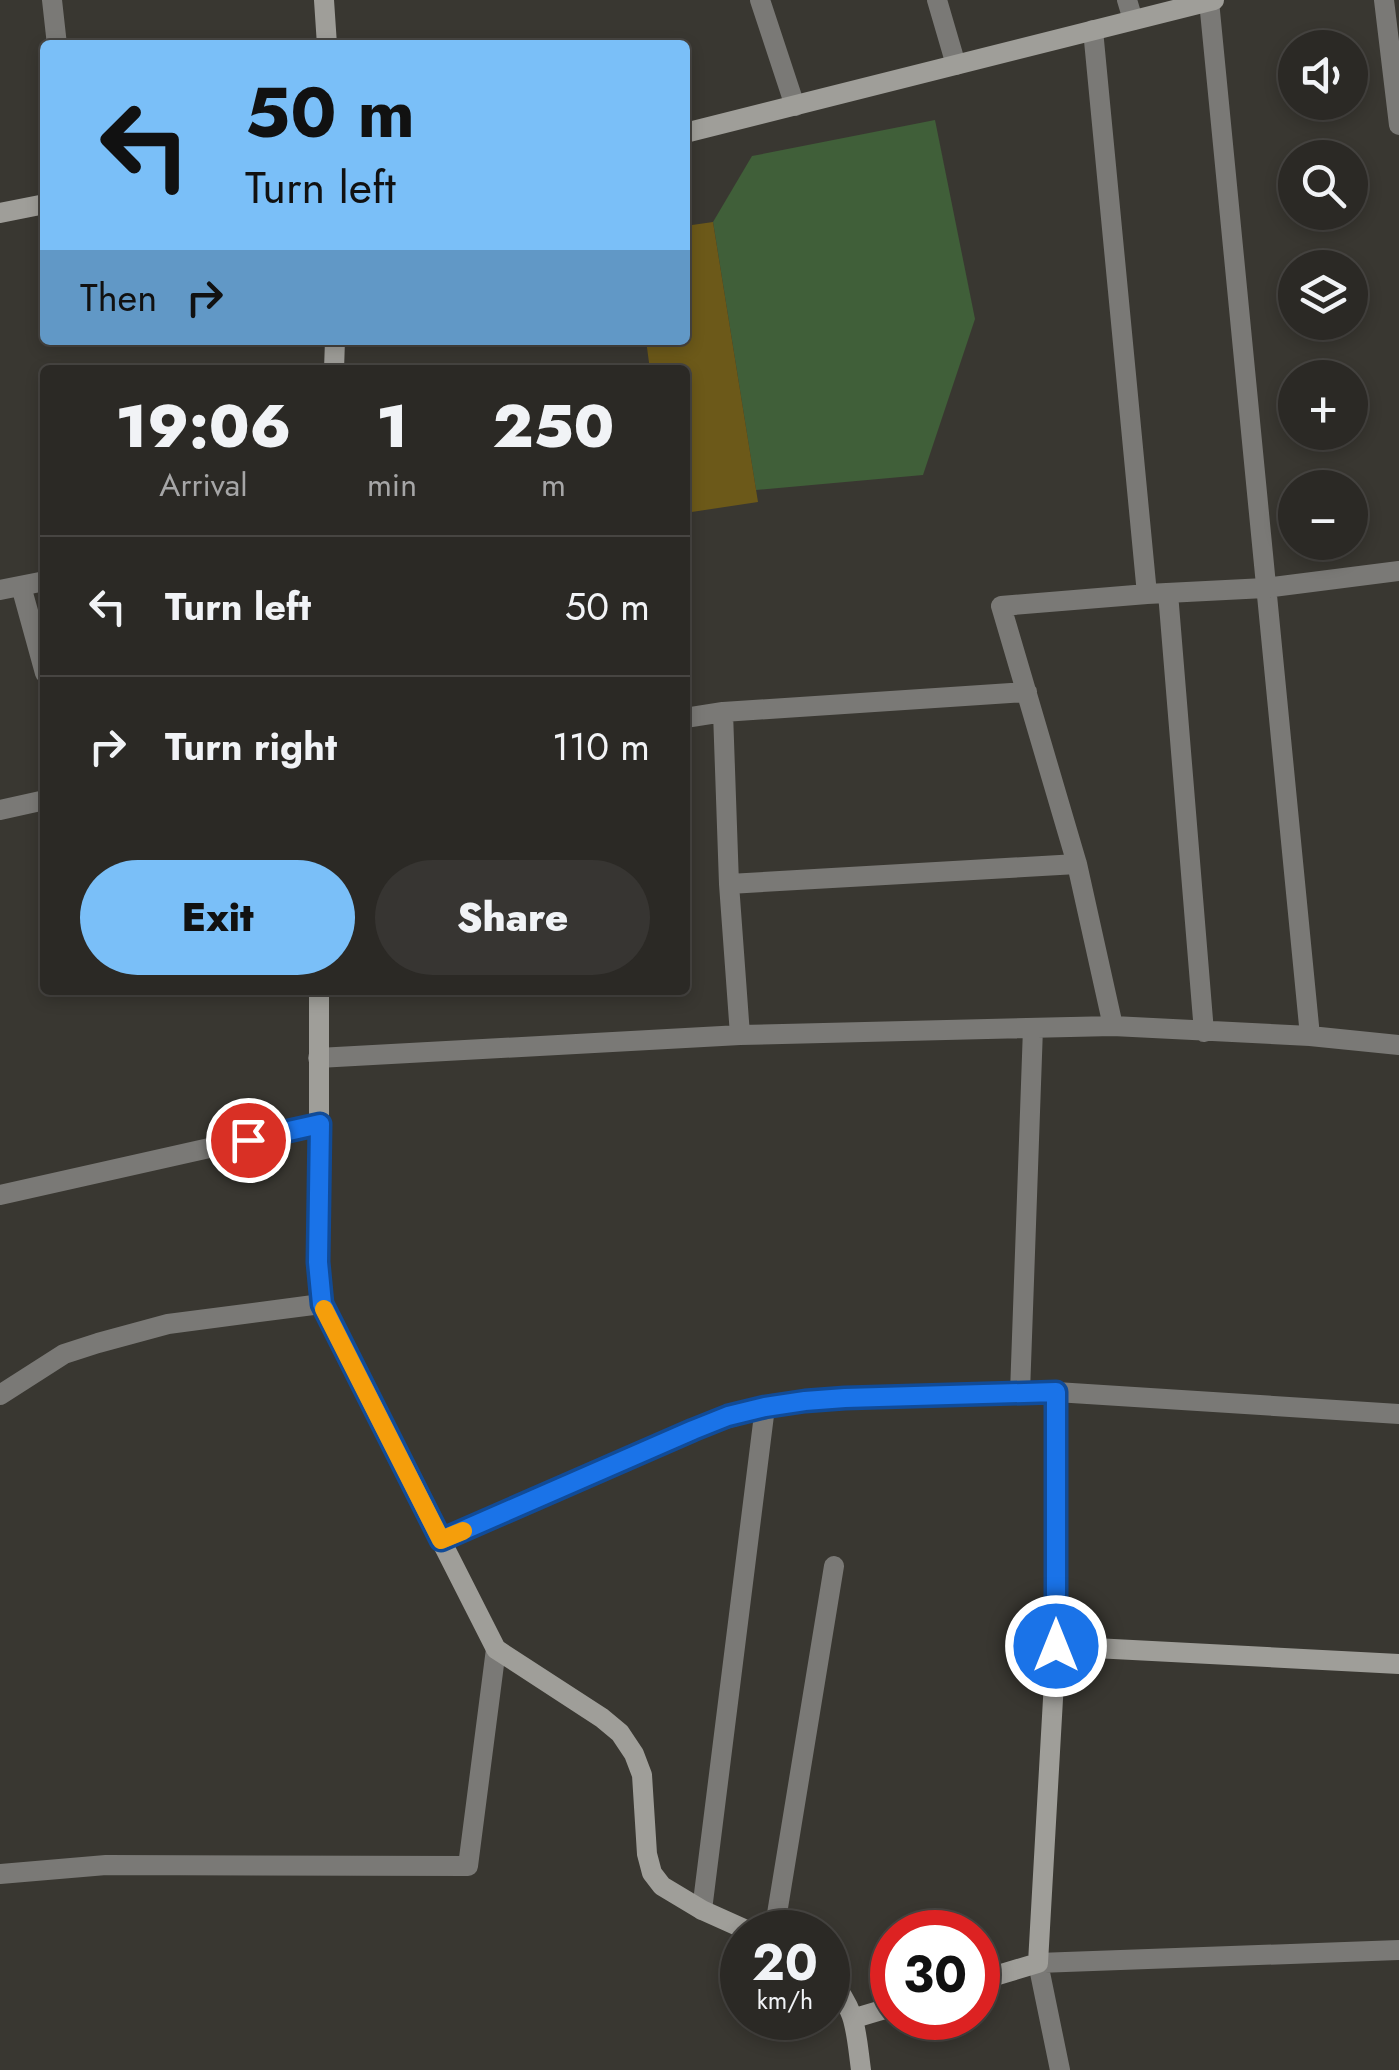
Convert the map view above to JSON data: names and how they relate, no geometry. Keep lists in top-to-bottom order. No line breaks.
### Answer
{"page":{"map_buttons":["+","−"],"turn":["50 m","Turn left"],"then":"Then","eta":["19:06","Arrival","1","min","250","m"],"list":[{"name":"Turn left","value":"50 m"},{"name":"Turn right","value":"110 m"}],"buttons":["Exit","Share"],"speed":"20 km/h","limit":"30"}}
